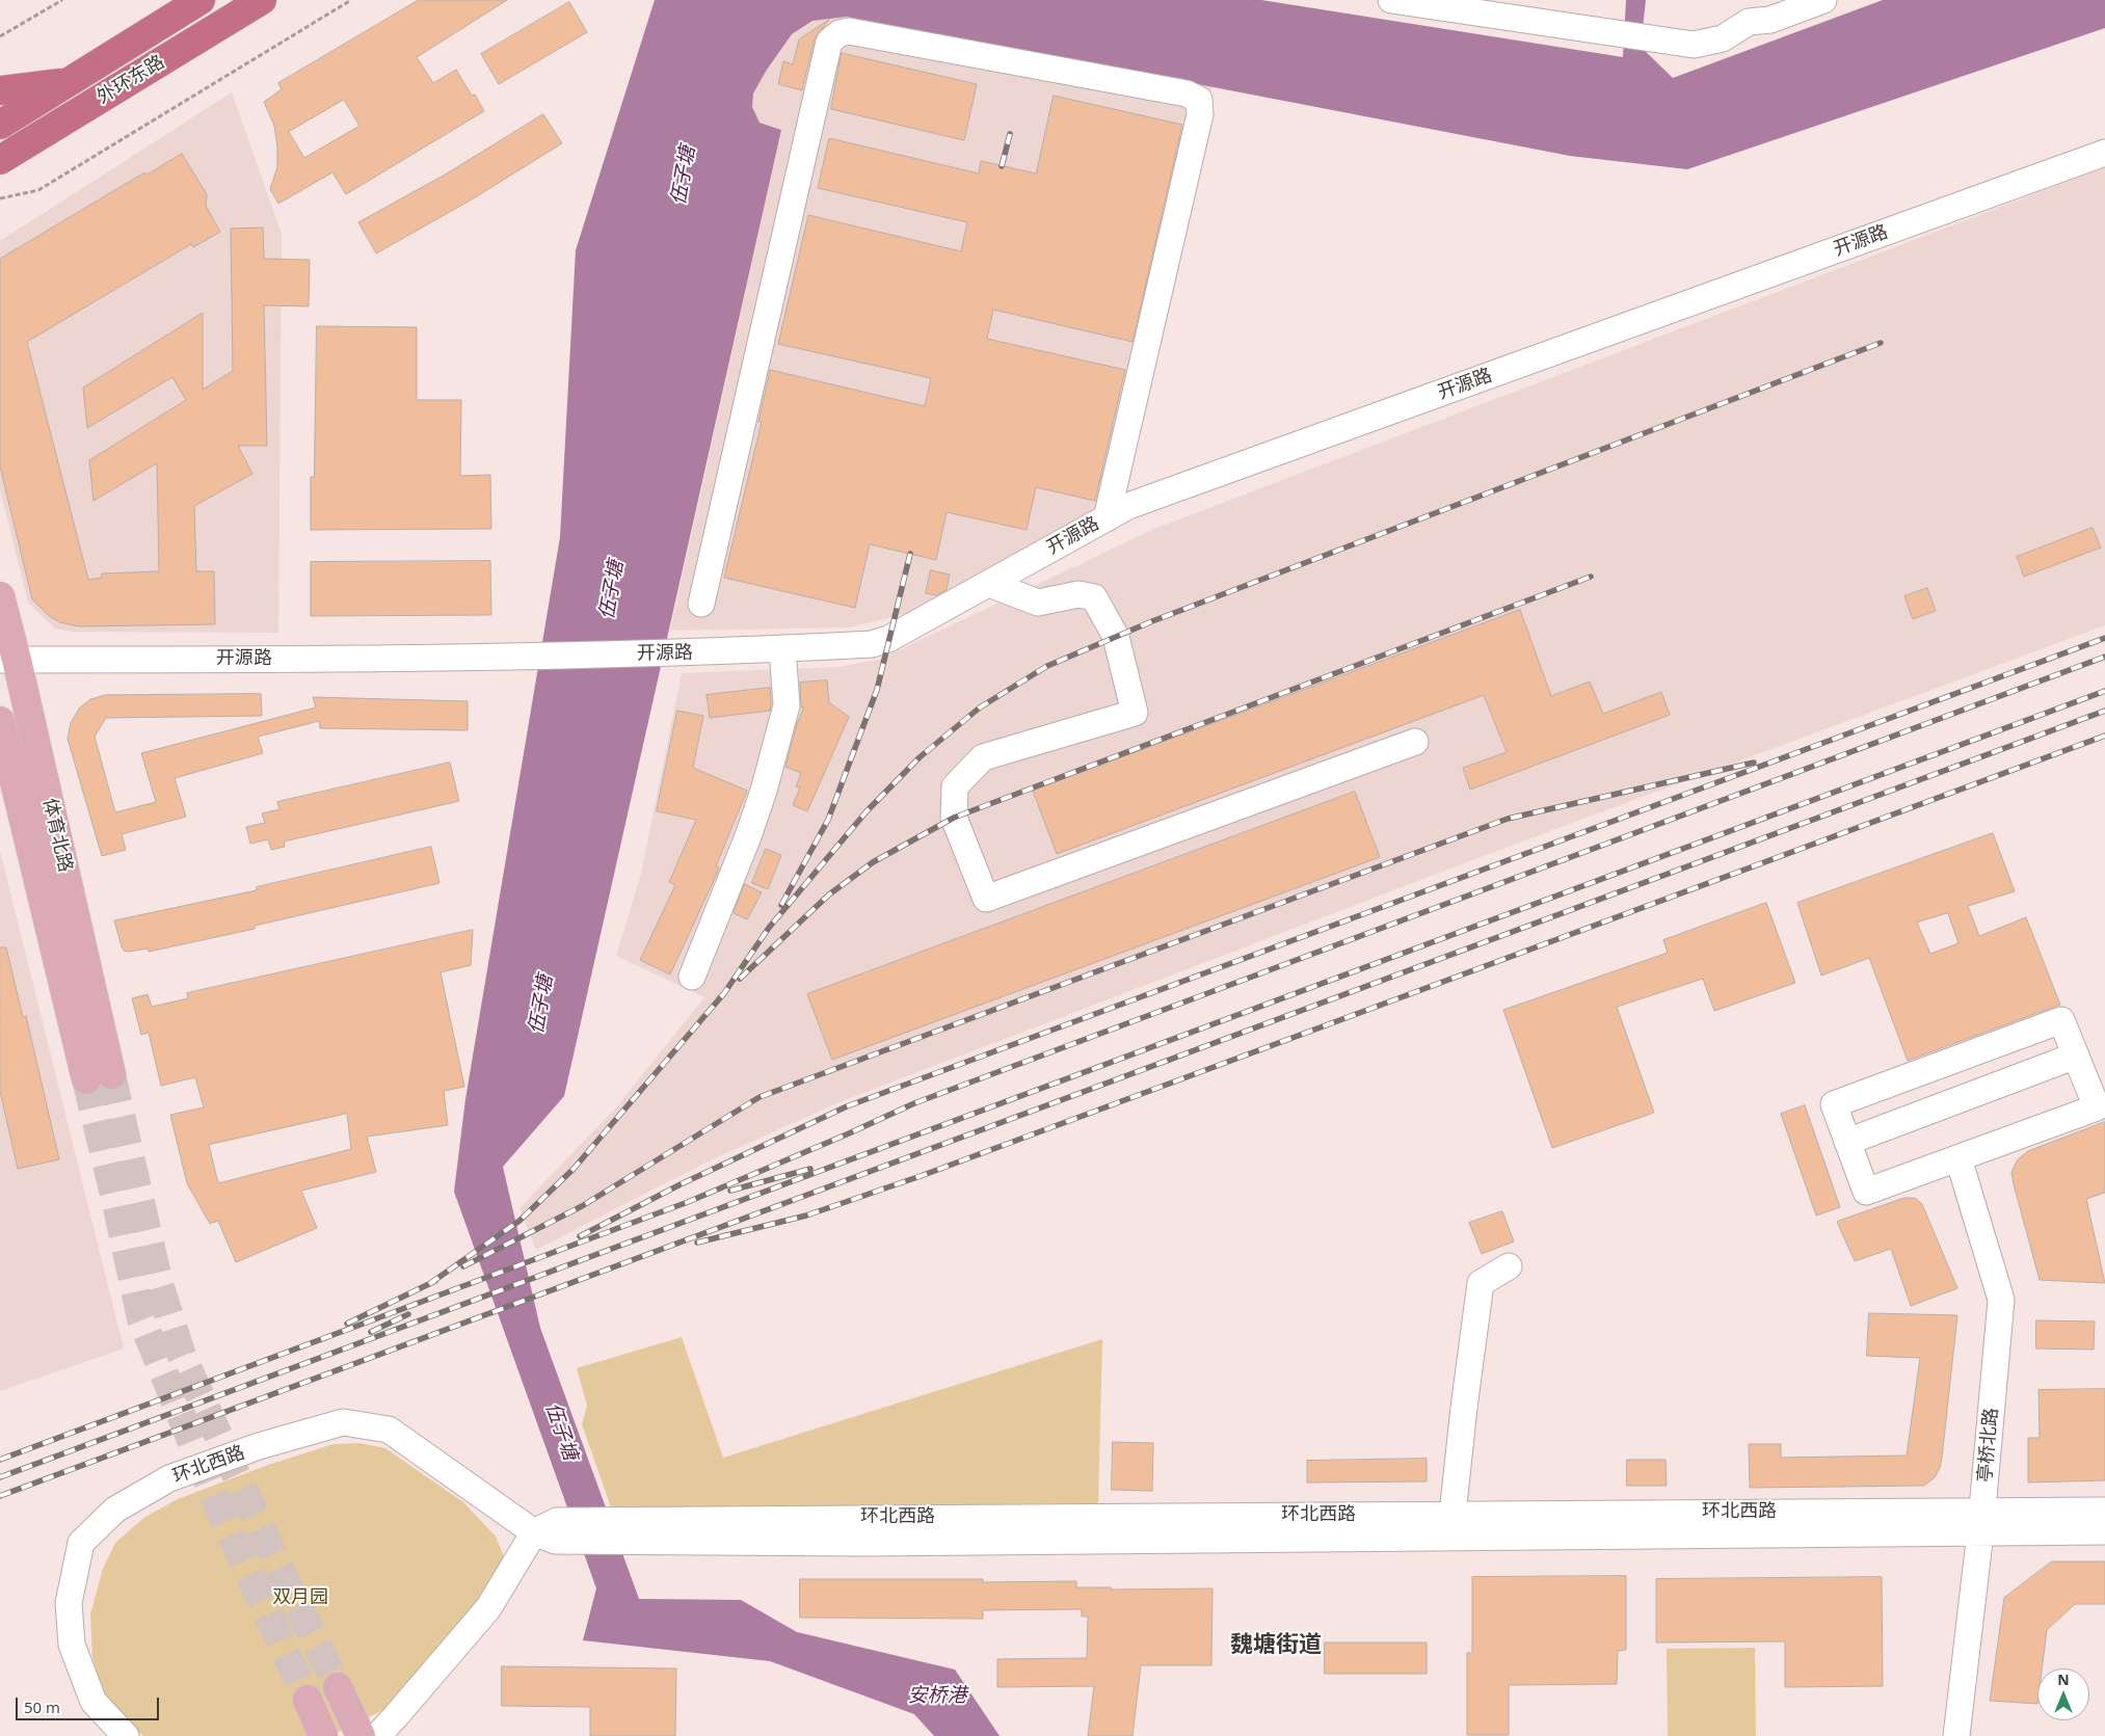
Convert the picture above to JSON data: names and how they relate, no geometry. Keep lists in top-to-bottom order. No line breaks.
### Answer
{"streets":{"highway":["外环东路"],"main road":["体育北路"],"street":["开源路","亭桥北路","环北西路"]},"crossings":[["开源路","体育北路"],["亭桥北路","环北西路"]],"districts":["魏塘街道"],"water":["伍子塘","安桥港"],"parks":["双月园"],"scale_bar":"50 m","north":"top"}
